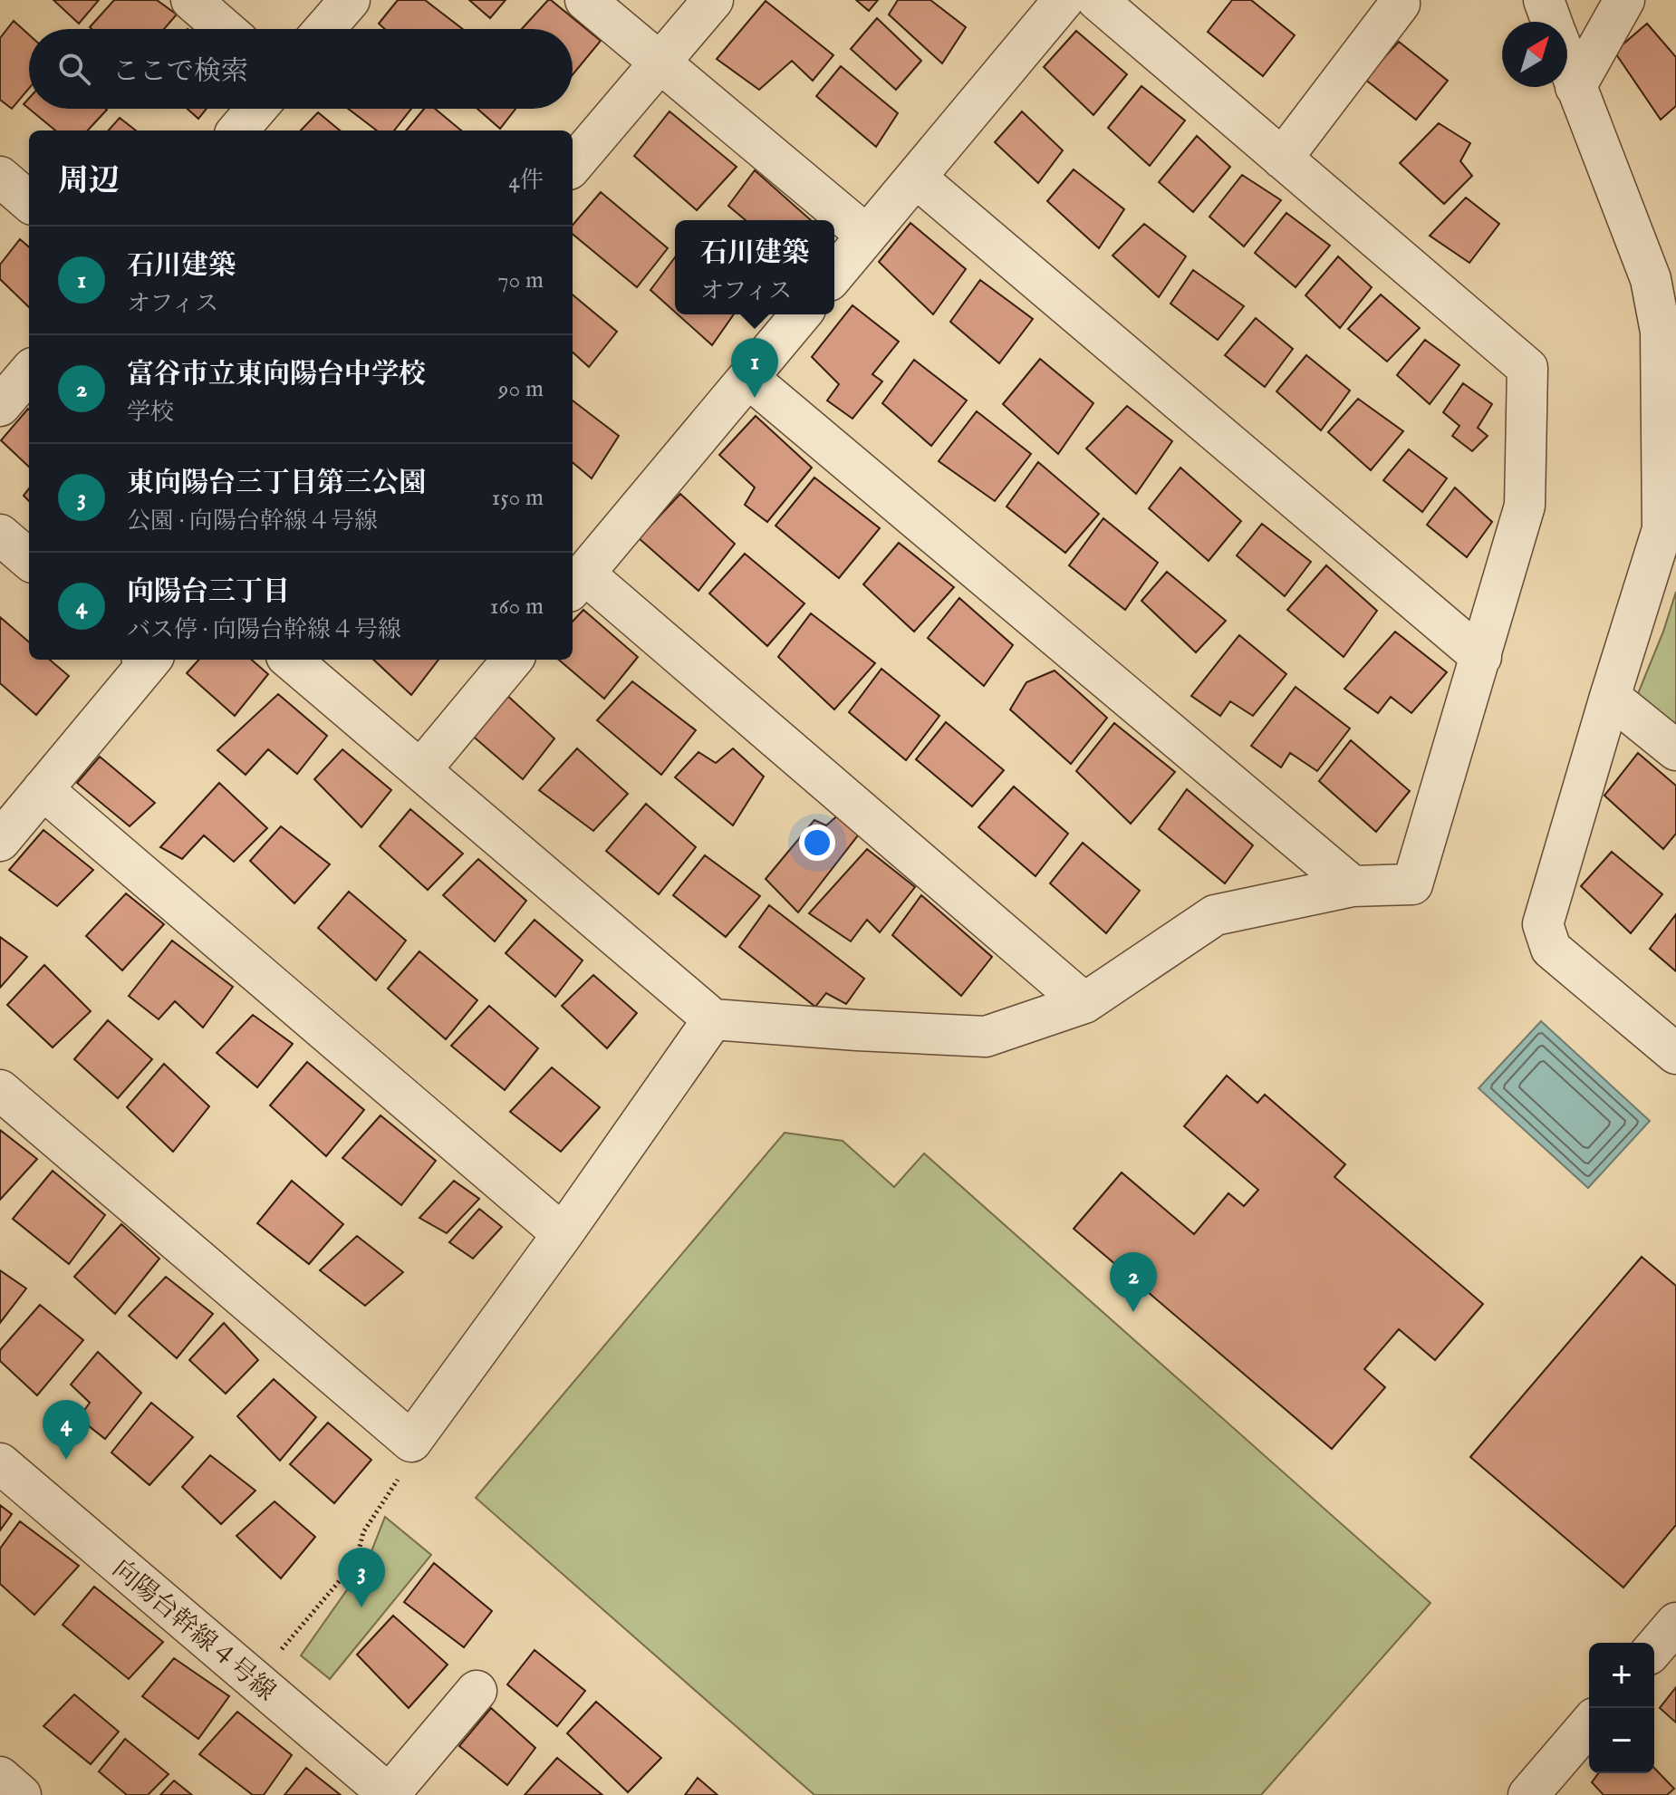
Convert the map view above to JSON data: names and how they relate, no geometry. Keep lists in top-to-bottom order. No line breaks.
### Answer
{"streets":{"street":["向陽台幹線４号線"]},"north":"top right","page":{"search":"ここで検索","heading":["周辺","4件"],"popup":["石川建築","オフィス"],"list":[{"mark":"1","name":"石川建築","note":"オフィス","value":"70 m"},{"mark":"2","name":"富谷市立東向陽台中学校","note":"学校","value":"90 m"},{"mark":"3","name":"東向陽台三丁目第三公園","note":"公園 · 向陽台幹線４号線","value":"150 m"},{"mark":"4","name":"向陽台三丁目","note":"バス停 · 向陽台幹線４号線","value":"160 m"}],"pins":["1","2","4","3"],"map_buttons":["+","−"]}}
